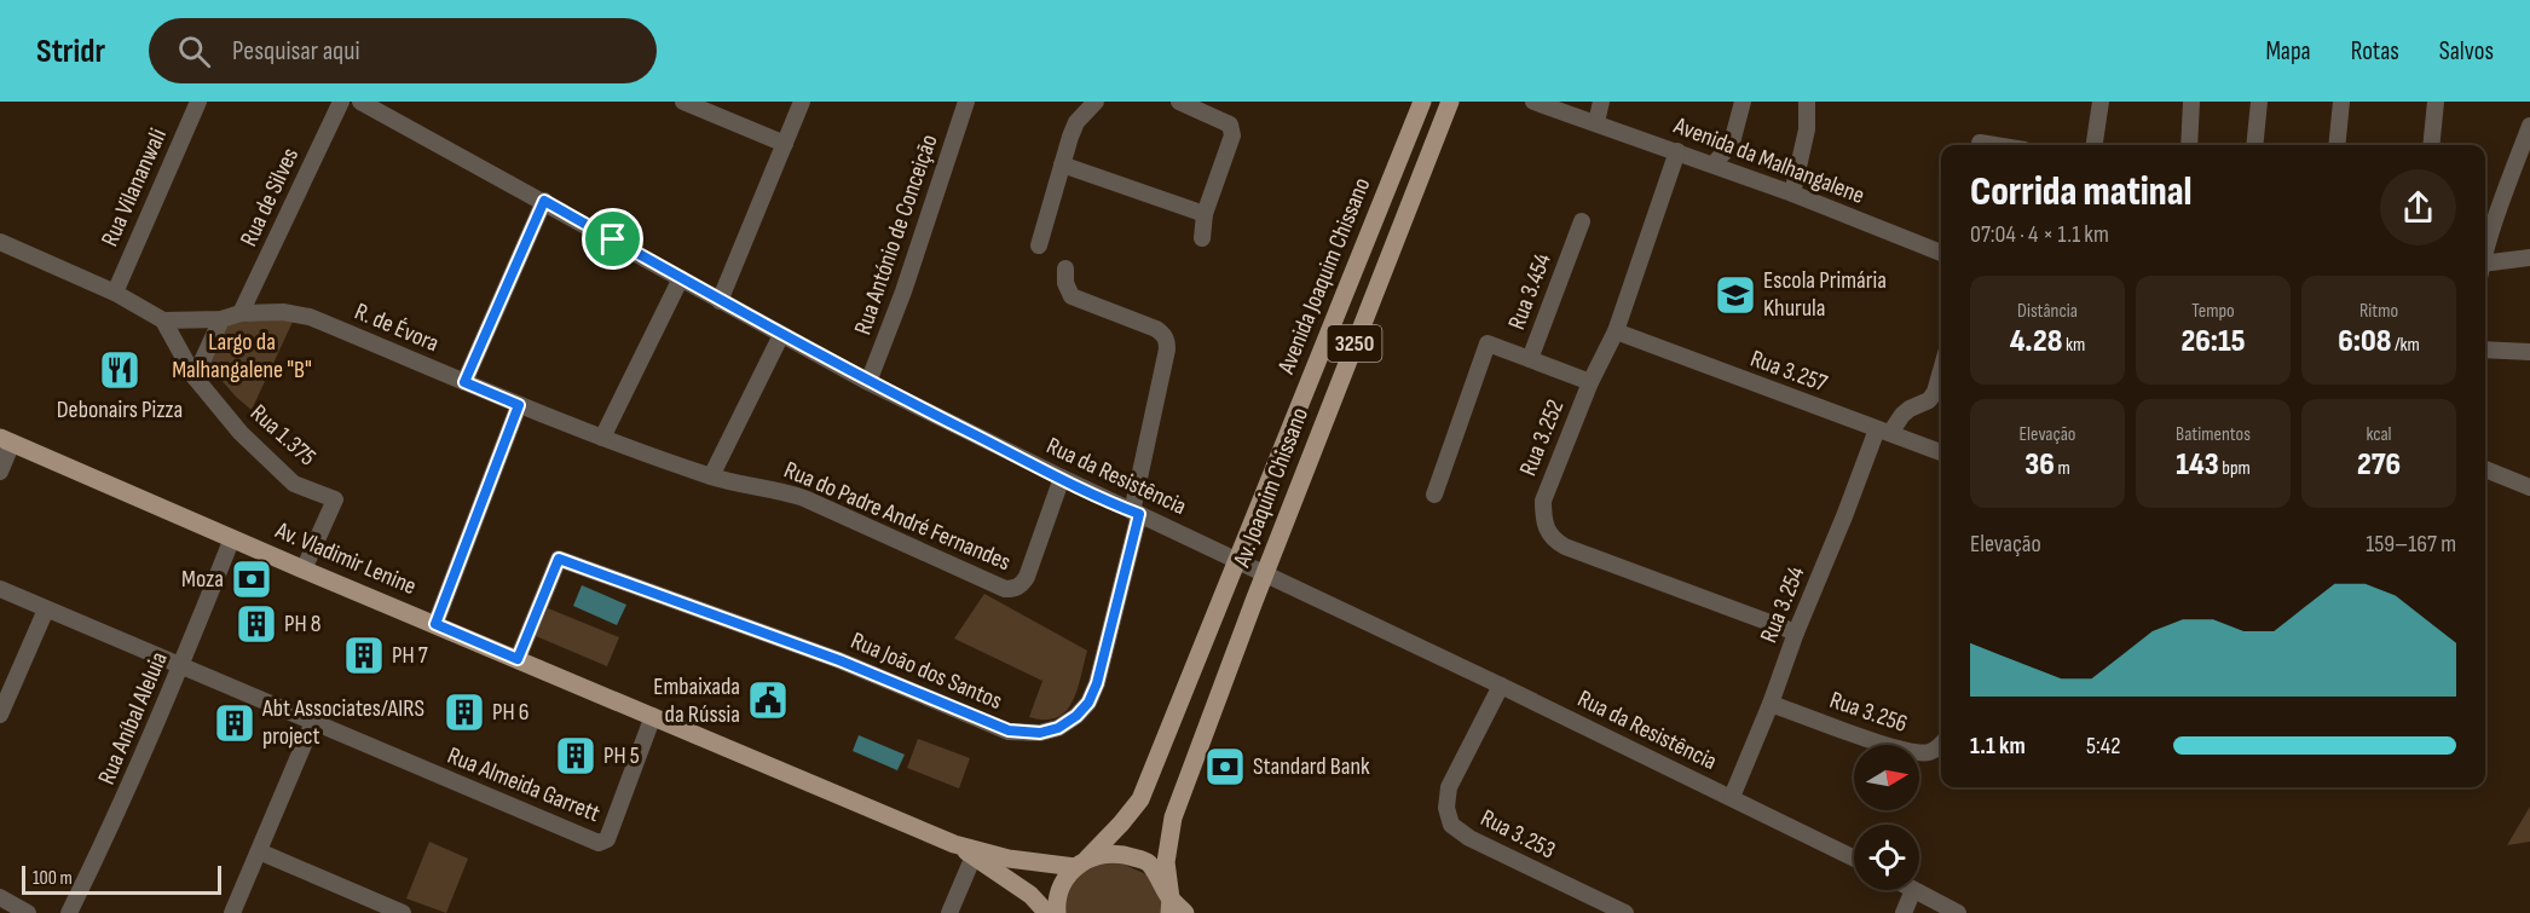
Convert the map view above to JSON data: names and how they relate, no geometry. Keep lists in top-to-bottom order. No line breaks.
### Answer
{"streets":{"main road":["Avenida Joaquim Chissano","3250","Av. Joaquim Chissano","Av. Vladimir Lenine"],"street":["Avenida da Malhangalene","Rua Vilananwali","Rua de Silves","Rua António de Conceição","Rua 3.454","R. de Évora","Rua 3.257","Rua 1.375","Rua 3.252","Rua da Resistência","Rua do Padre André Fernandes","Rua 3.254","Rua João dos Santos","Rua 3.256","Rua Aníbal Aleluia","Rua Almeida Garrett","Rua 3.253"]},"crossings":[["Avenida da Malhangalene","Rua 3.252"],["Rua de Silves","R. de Évora"],["Rua António de Conceição","Rua da Resistência"],["Avenida Joaquim Chissano","Rua da Resistência"],["Avenida Joaquim Chissano","Av. Vladimir Lenine"],["Rua 3.454","Rua 3.252"],["R. de Évora","Rua 1.375"],["R. de Évora","Rua do Padre André Fernandes"],["Rua 3.257","Rua 3.252"],["Rua 3.257","Rua 3.254"],["Rua 1.375","Av. Vladimir Lenine"],["Rua 3.252","Rua 3.254"],["Rua da Resistência","Av. Joaquim Chissano"],["Rua da Resistência","Rua do Padre André Fernandes"],["Rua da Resistência","Rua 3.254"],["Rua da Resistência","Rua João dos Santos"],["Rua da Resistência","Rua 3.253"],["Av. Joaquim Chissano","Av. Vladimir Lenine"],["Av. Vladimir Lenine","Rua João dos Santos"],["Av. Vladimir Lenine","Rua Aníbal Aleluia"],["Av. Vladimir Lenine","Rua Almeida Garrett"],["Rua 3.254","Rua 3.256"],["Rua Aníbal Aleluia","Rua Almeida Garrett"]],"parks":["Largo da Malhangalene \"B\""],"places":{"school or university":["Escola Primária Khurula"],"restaurant":["Debonairs Pizza"],"bank":["Moza","Standard Bank"],"building":["PH 8","PH 7","PH 6","Abt Associates/AIRS project","PH 5"],"public building":["Embaixada da Rússia"]},"scale_bar":"100 m","north":"right","page":{"header":"Stridr","search":"Pesquisar aqui","nav":["Mapa","Rotas","Salvos"],"heading":["Corrida matinal","07:04 · 4 × 1.1 km"],"stats":[["Distância","4.28 km"],["Tempo","26:15"],["Ritmo","6:08 /km"],["Elevação","36 m"],["Batimentos","143 bpm"],["kcal","276"]],"chart":["Elevação","159–167 m"],"list":[{"name":"1.1 km","note":"5:42"}],"scale":"100 m"}}
